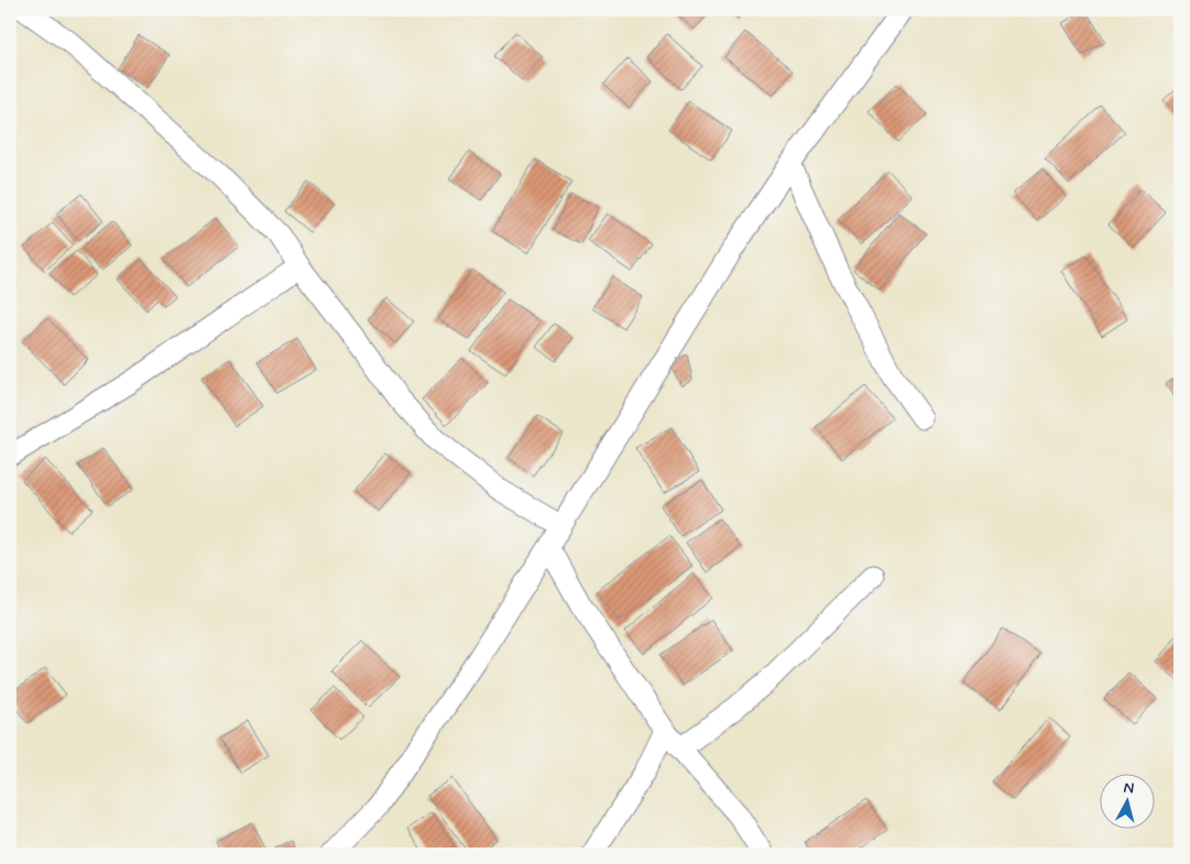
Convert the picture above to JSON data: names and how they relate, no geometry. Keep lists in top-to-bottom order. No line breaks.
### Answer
{"north":"top"}
